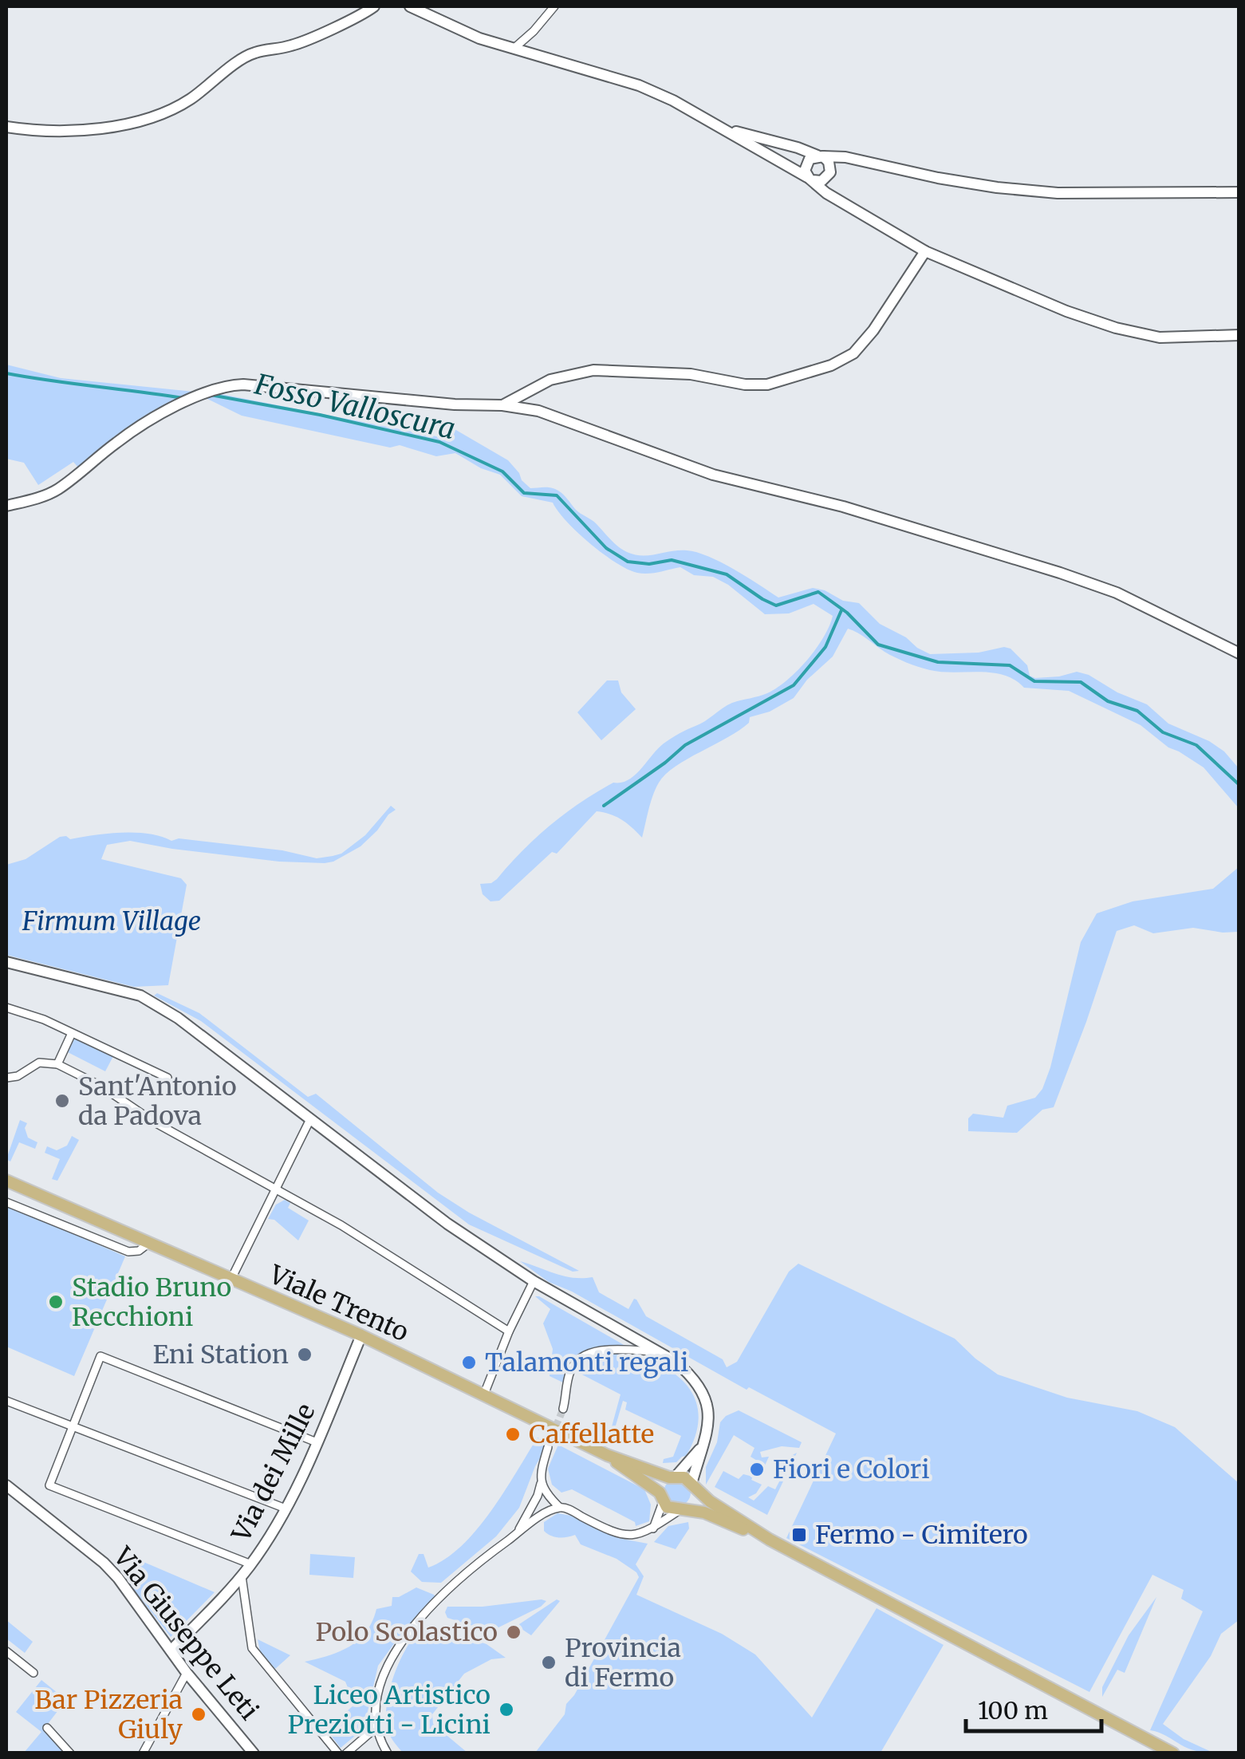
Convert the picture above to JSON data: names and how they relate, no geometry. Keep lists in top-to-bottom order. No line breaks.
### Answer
{"streets":{"main road":["Viale Trento"],"street":["Via dei Mille","Via Giuseppe Leti"]},"crossings":[["Viale Trento","Via dei Mille"],["Via dei Mille","Via Giuseppe Leti"]],"water":["Fosso Valloscura"],"parks":["Firmum Village"],"places":{"other":["Sant'Antonio da Padova","Stadio Bruno Recchioni","Eni Station","Talamonti regali","Caffellatte","Fiori e Colori","Polo Scolastico","Provincia di Fermo","Liceo Artistico Preziotti - Licini","Bar Pizzeria Giuly"],"transit":["Fermo - Cimitero"]},"scale_bar":"100 m"}
